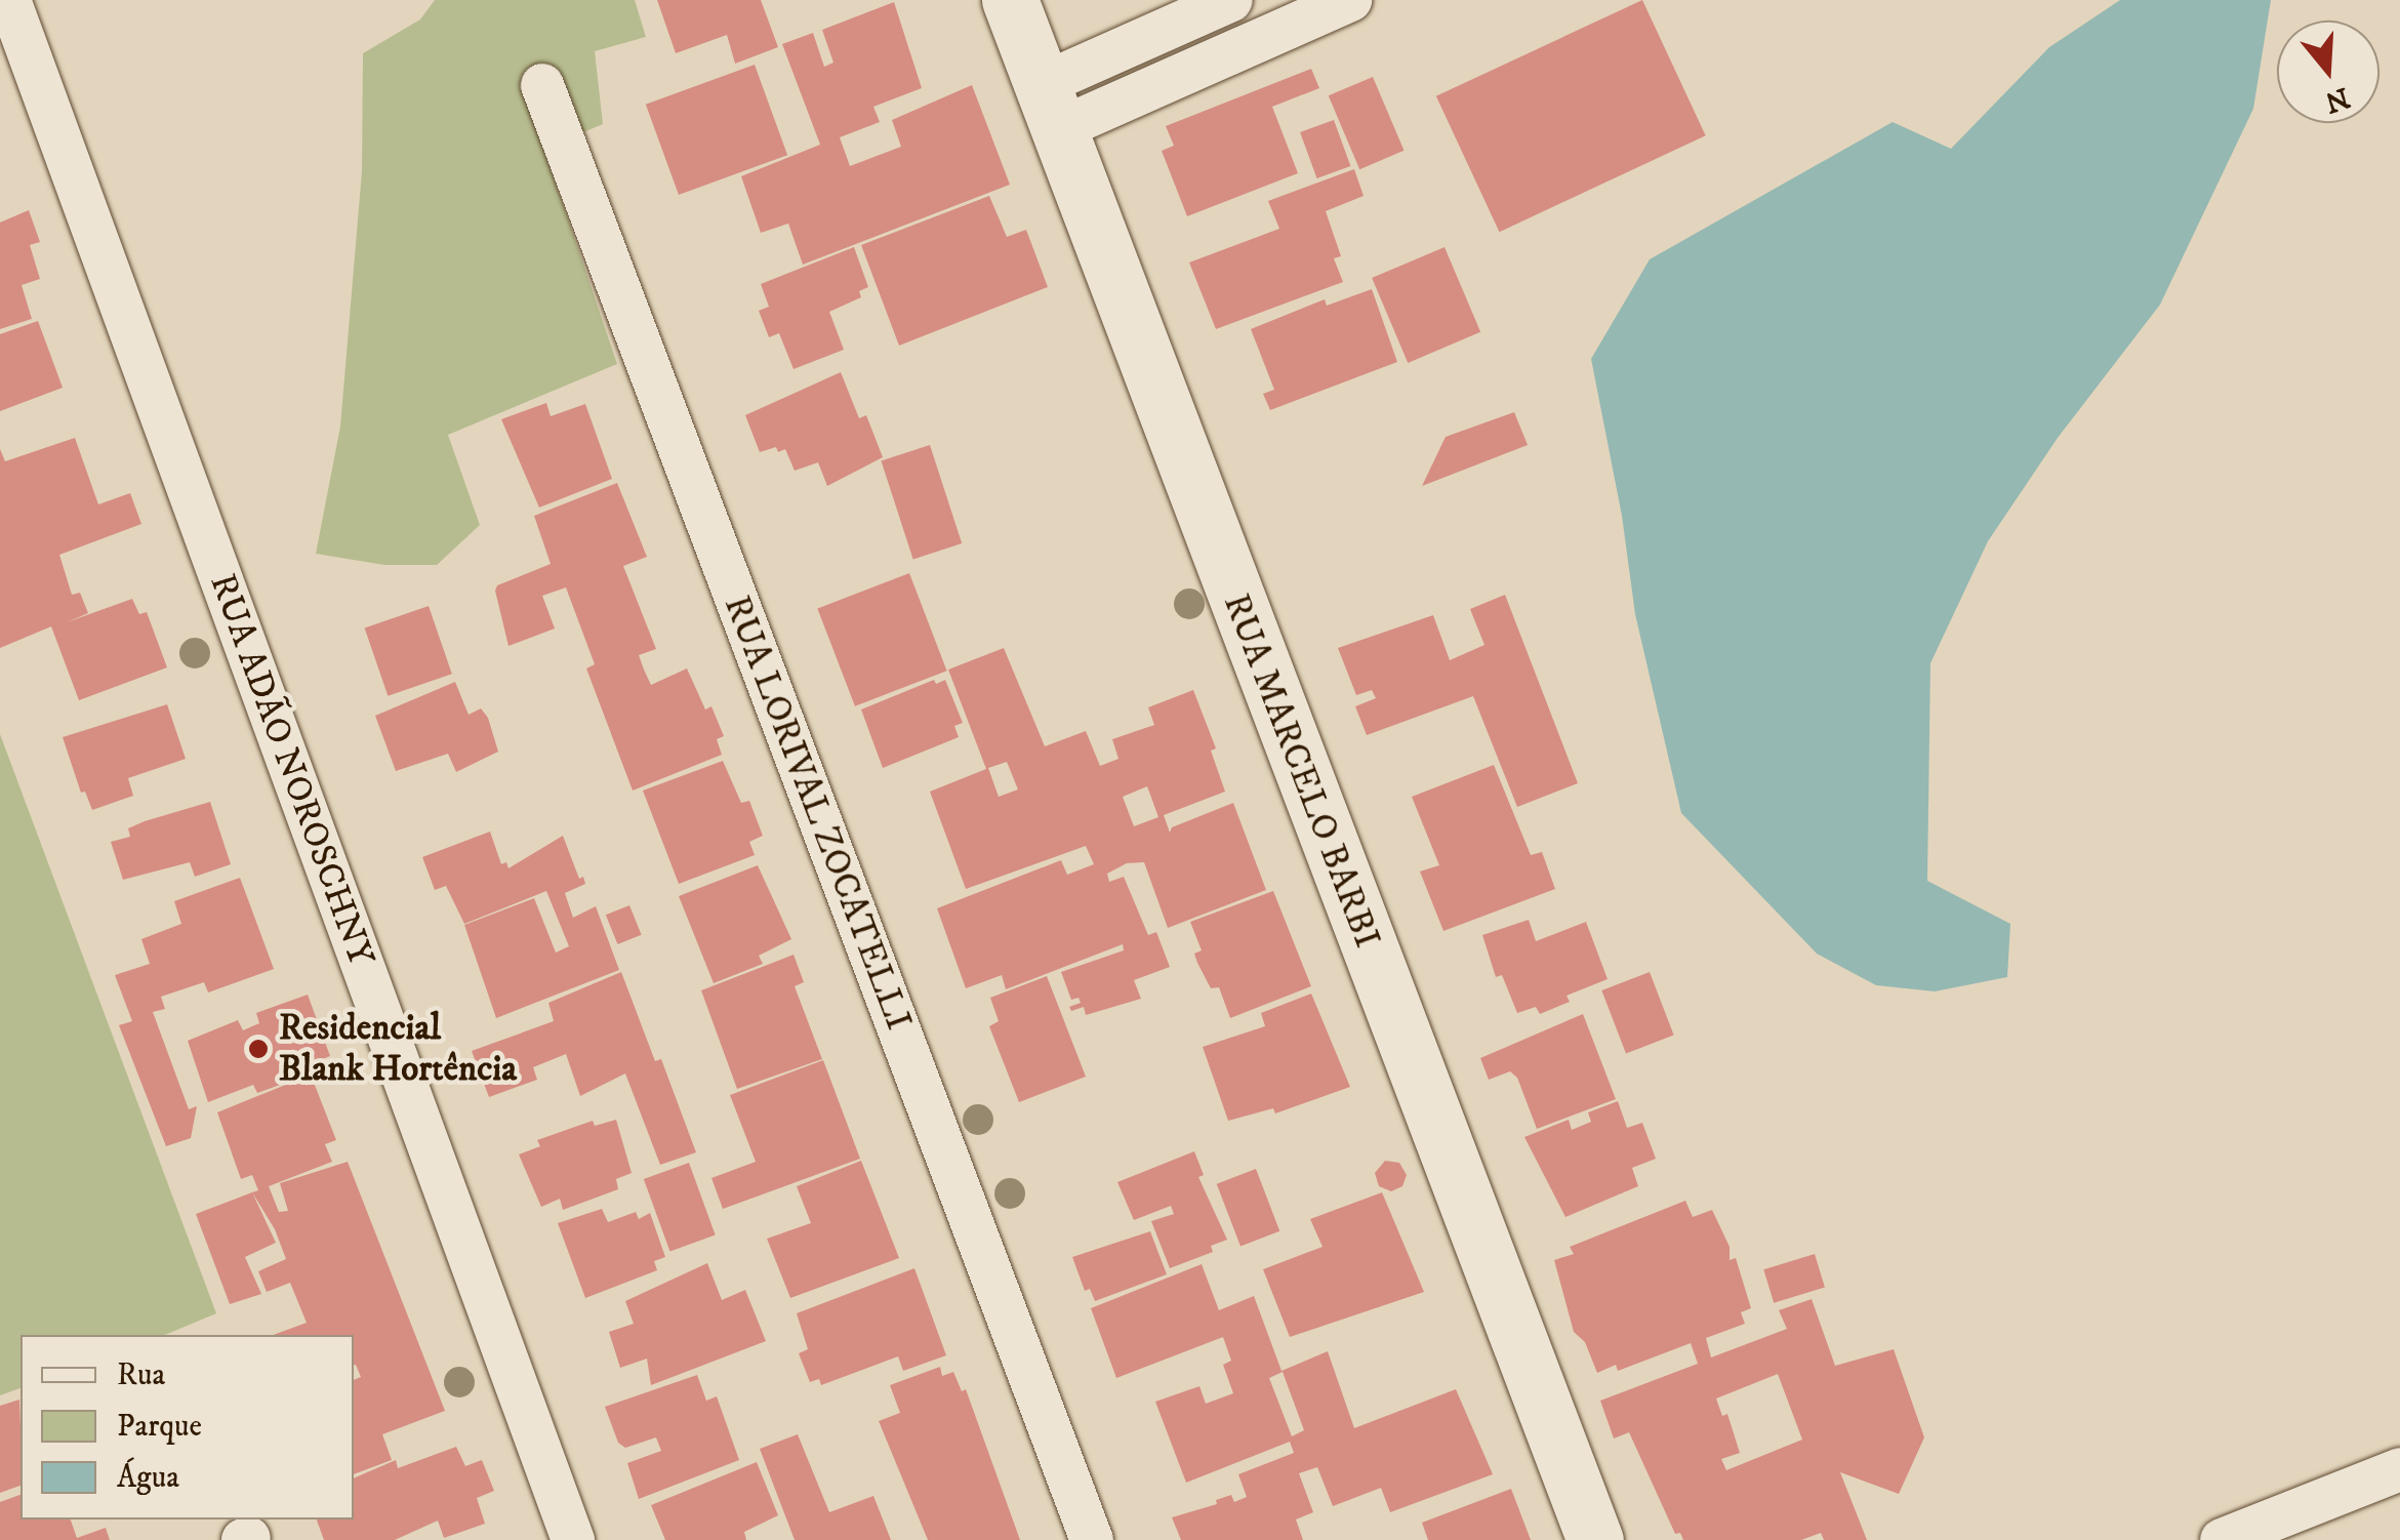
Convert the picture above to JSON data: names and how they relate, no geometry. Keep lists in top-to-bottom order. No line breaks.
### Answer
{"streets":{"street":["RUA ADÃO NOROSCHNY","RUA MARCELO BARBI","RUA LORIVAL ZOCATELLI"]},"places":["Residencial Blank Hortência"],"legend":["Rua","Parque","Água"],"north":"bottom"}
